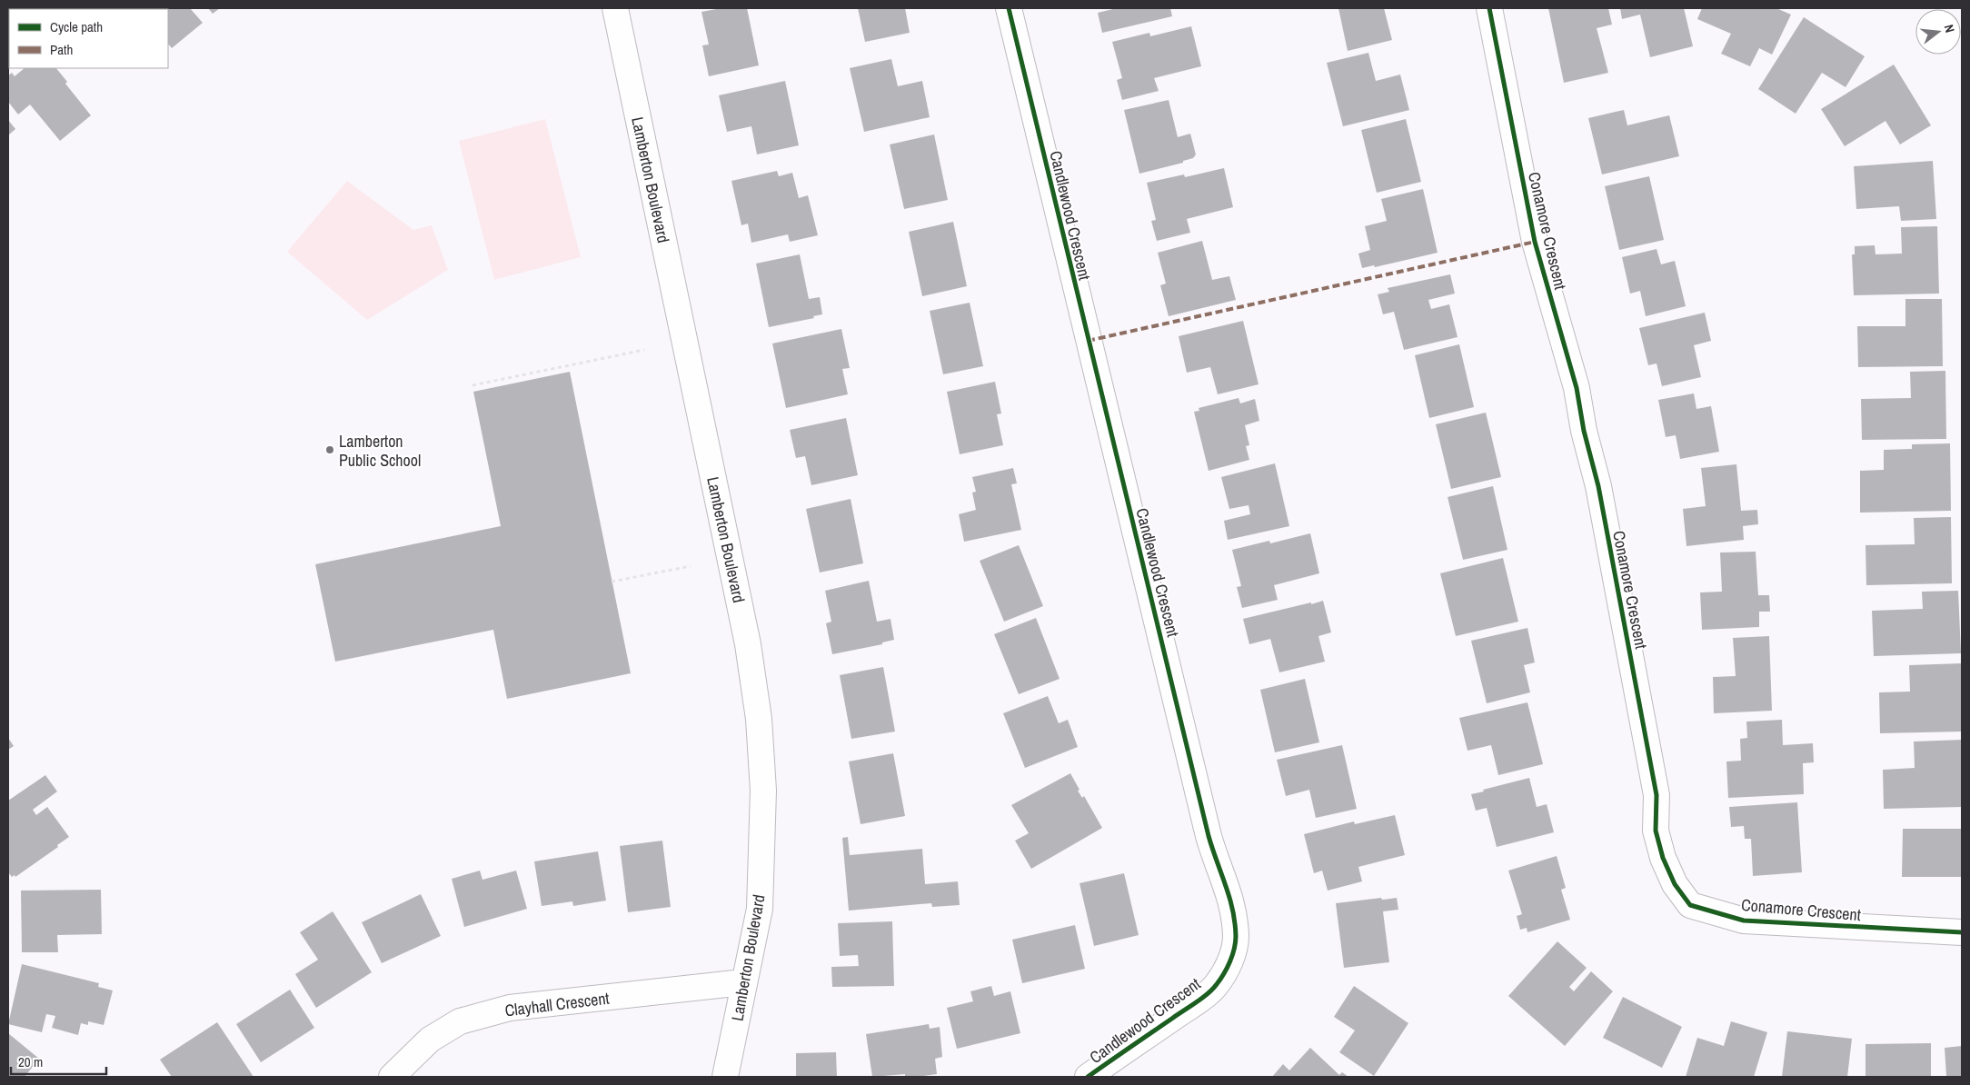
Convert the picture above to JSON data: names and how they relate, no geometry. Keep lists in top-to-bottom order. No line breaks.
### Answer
{"streets":{"street":["Lamberton Boulevard","Candlewood Crescent","Conamore Crescent","Clayhall Crescent"]},"crossings":[["Lamberton Boulevard","Clayhall Crescent"]],"places":["Lamberton Public School"],"legend":["Cycle path","Path"],"scale_bar":"20 m","north":"right"}
